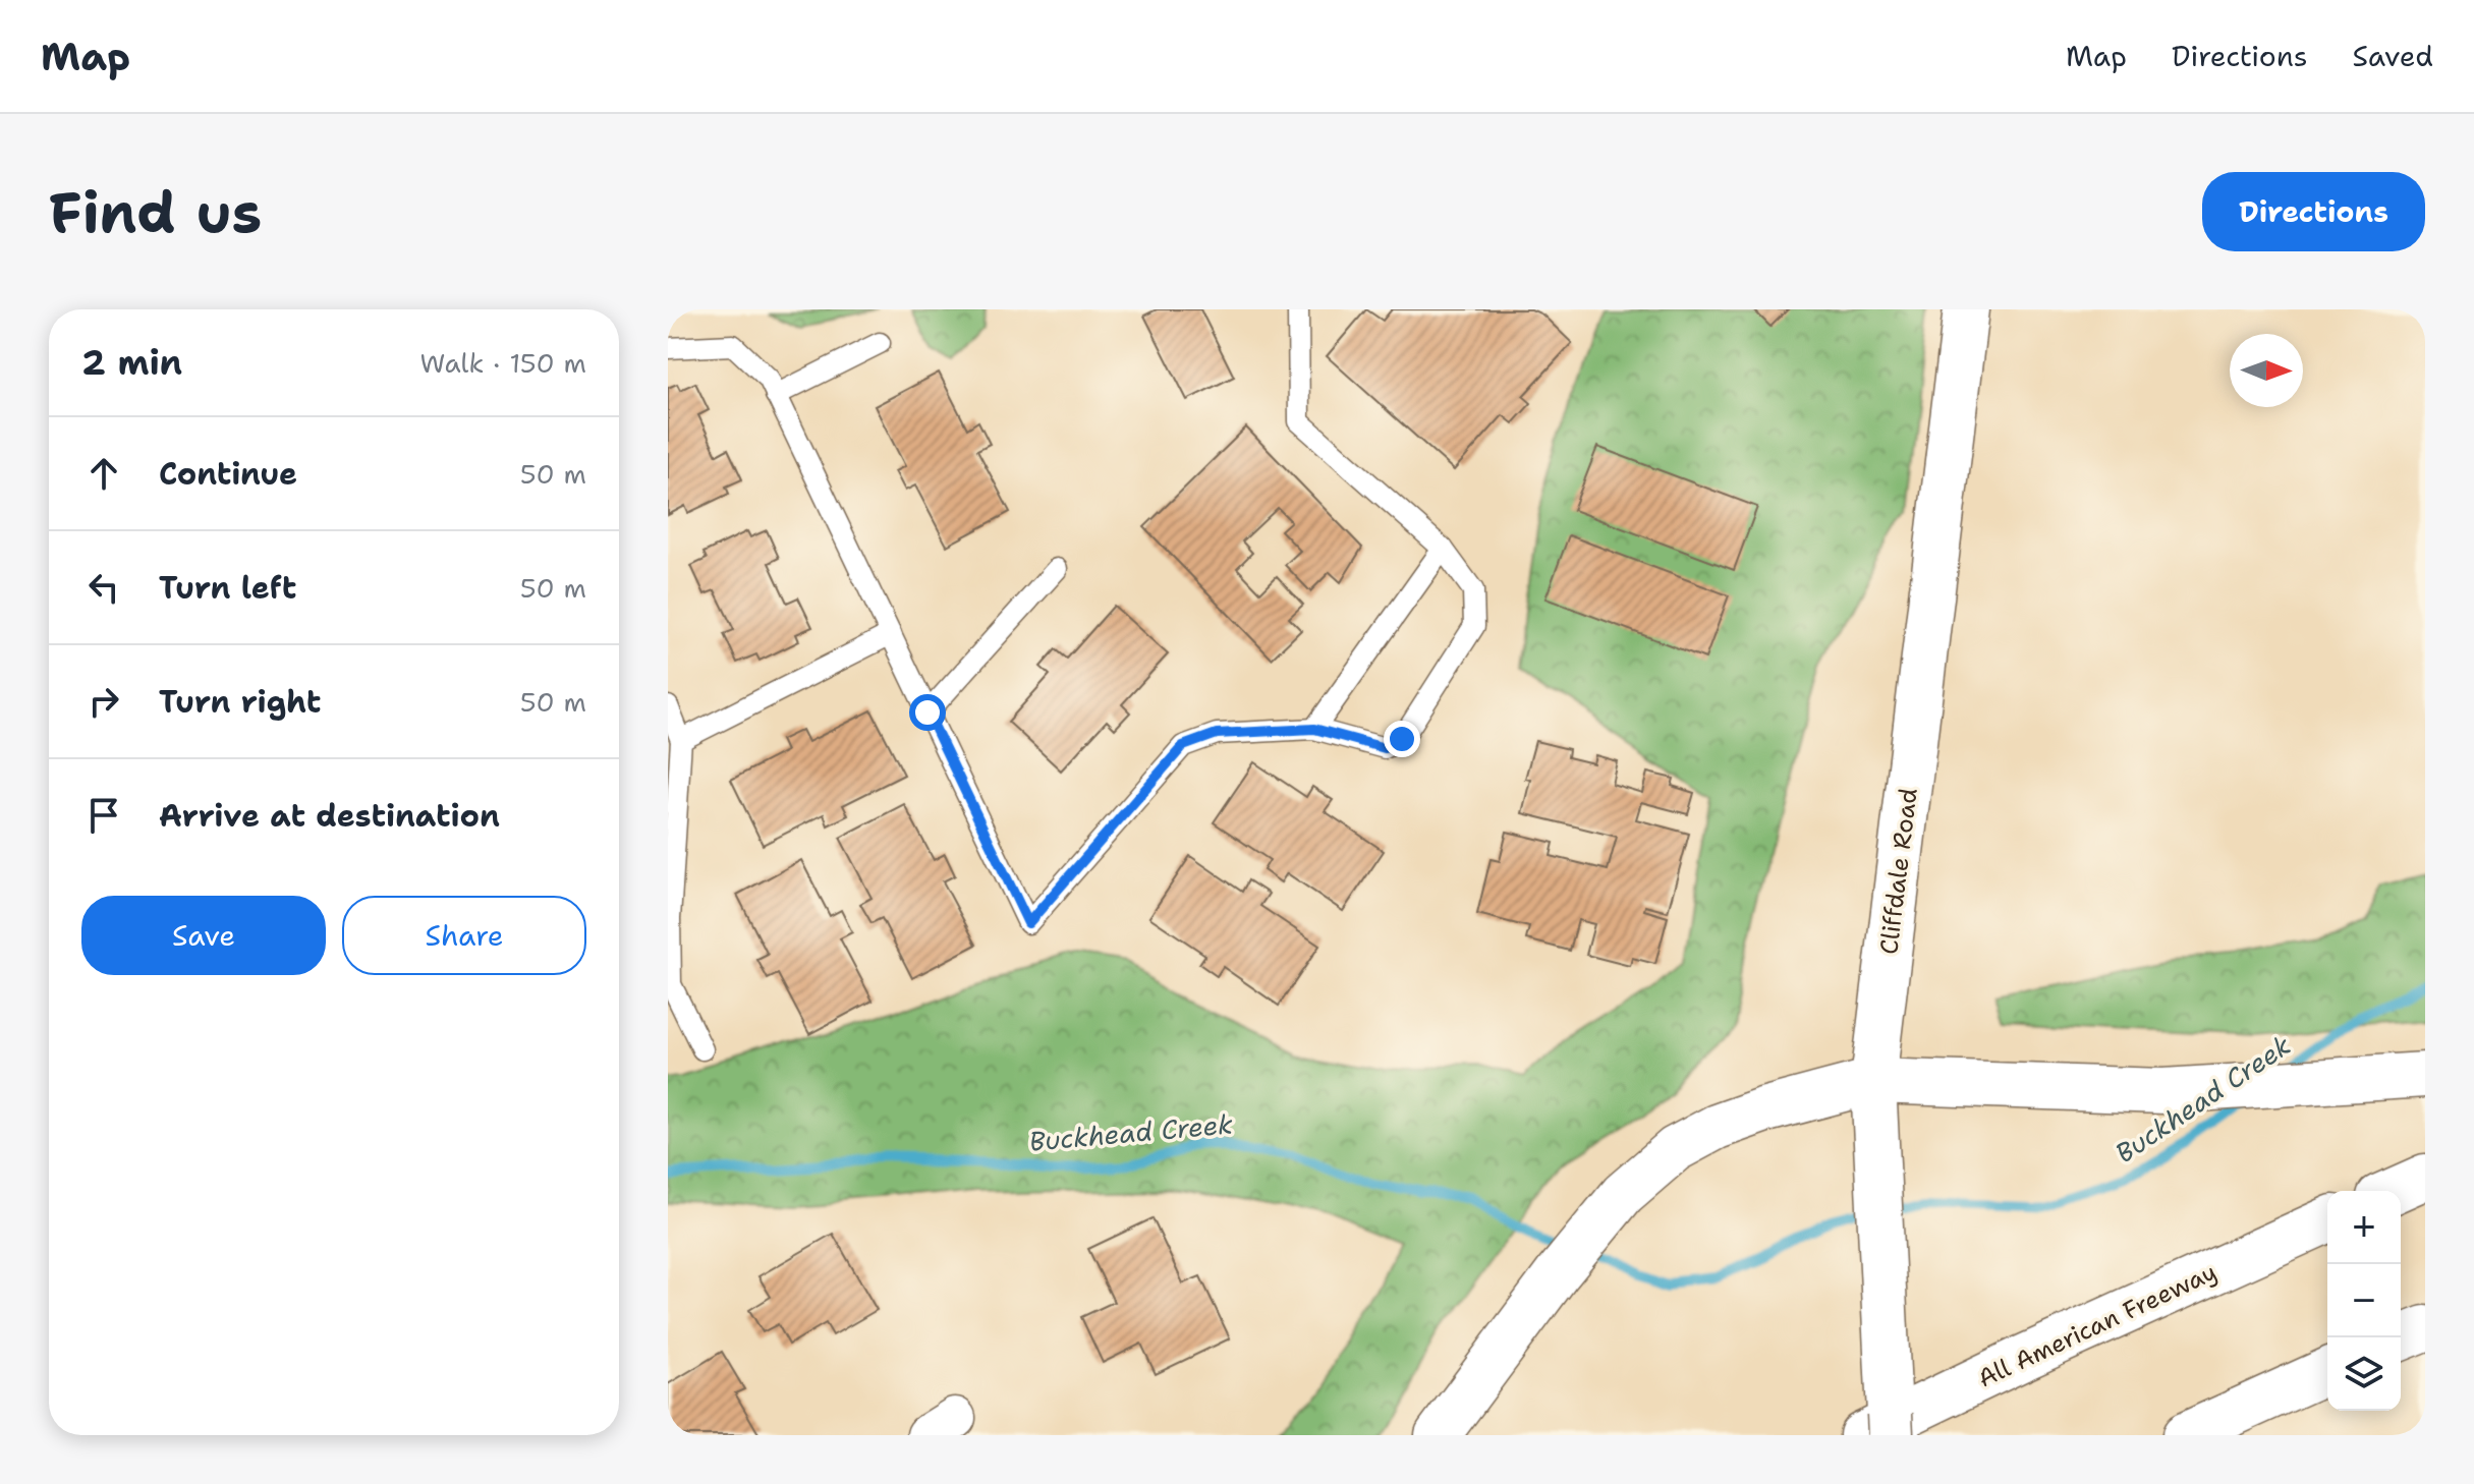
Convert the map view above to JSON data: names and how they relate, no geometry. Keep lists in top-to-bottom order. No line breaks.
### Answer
{"streets":{"main road":["Cliffdale Road","All American Freeway"]},"water":["Buckhead Creek"],"north":"right","page":{"header":"Map","nav":["Map","Directions","Saved"],"buttons":["Directions",["Save","Share"]],"title":"Find us","heading":["2 min","Walk · 150 m"],"list":[["Continue","50 m"],["Turn left","50 m"],["Turn right","50 m"],"Arrive at destination"],"map_buttons":["+","−"]}}
